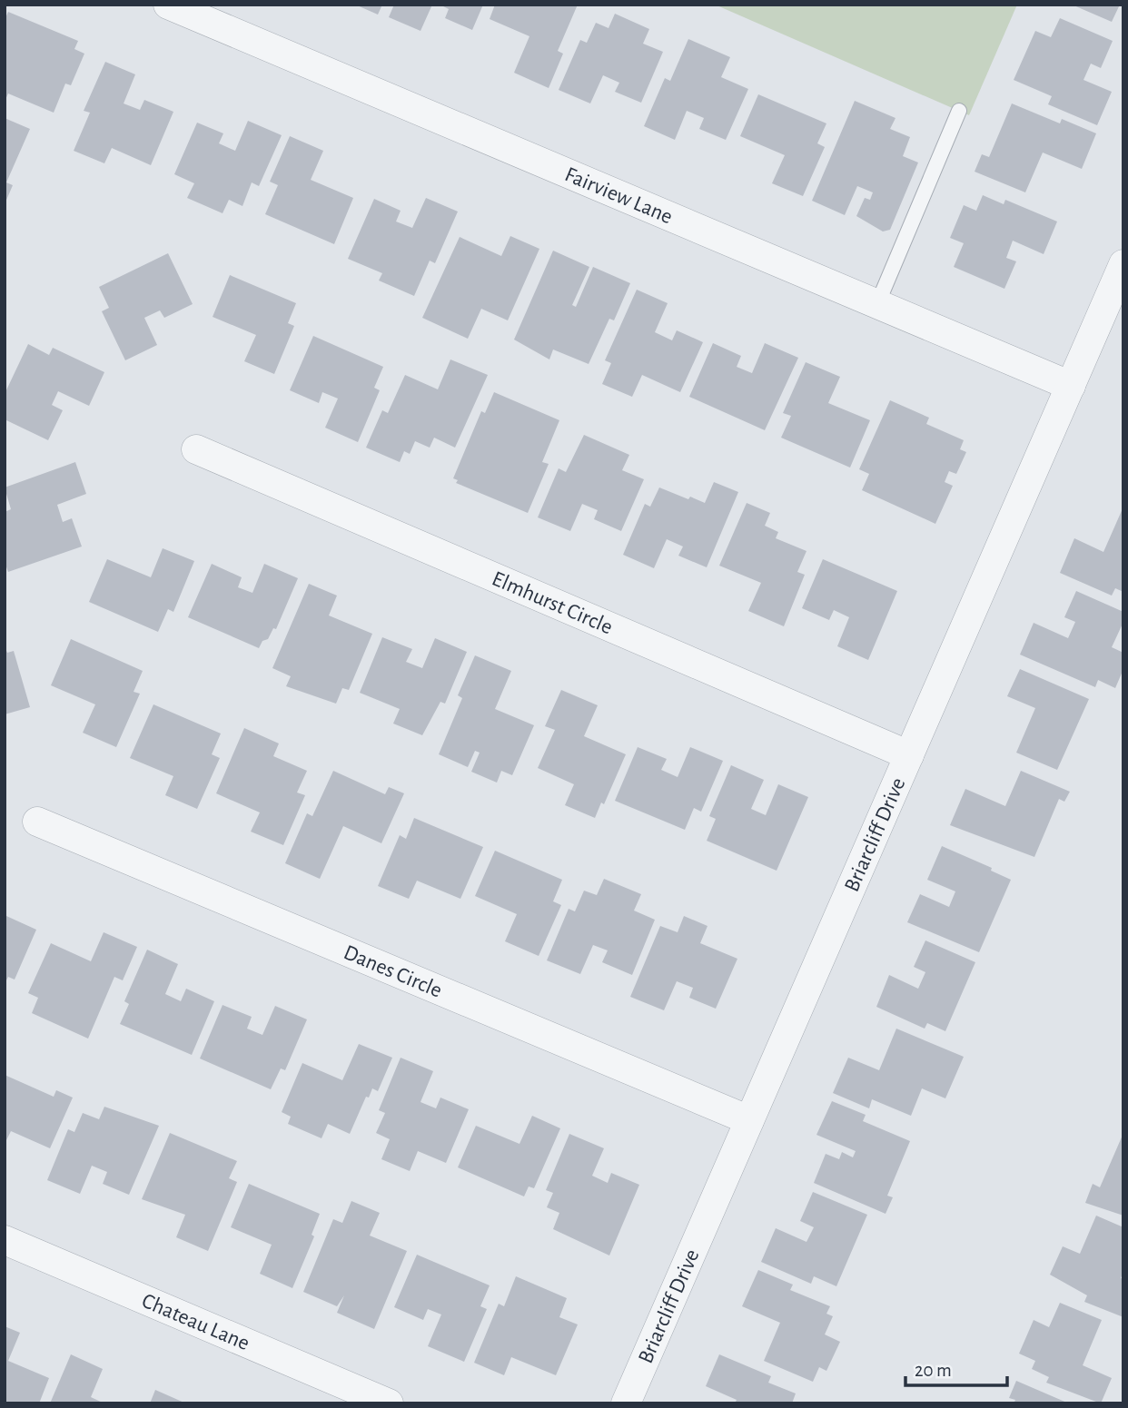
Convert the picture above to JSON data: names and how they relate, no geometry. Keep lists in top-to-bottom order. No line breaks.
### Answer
{"streets":{"street":["Fairview Lane","Elmhurst Circle","Briarcliff Drive","Danes Circle","Chateau Lane"]},"crossings":[["Fairview Lane","Briarcliff Drive"],["Elmhurst Circle","Briarcliff Drive"],["Briarcliff Drive","Danes Circle"]],"scale_bar":"20 m"}
